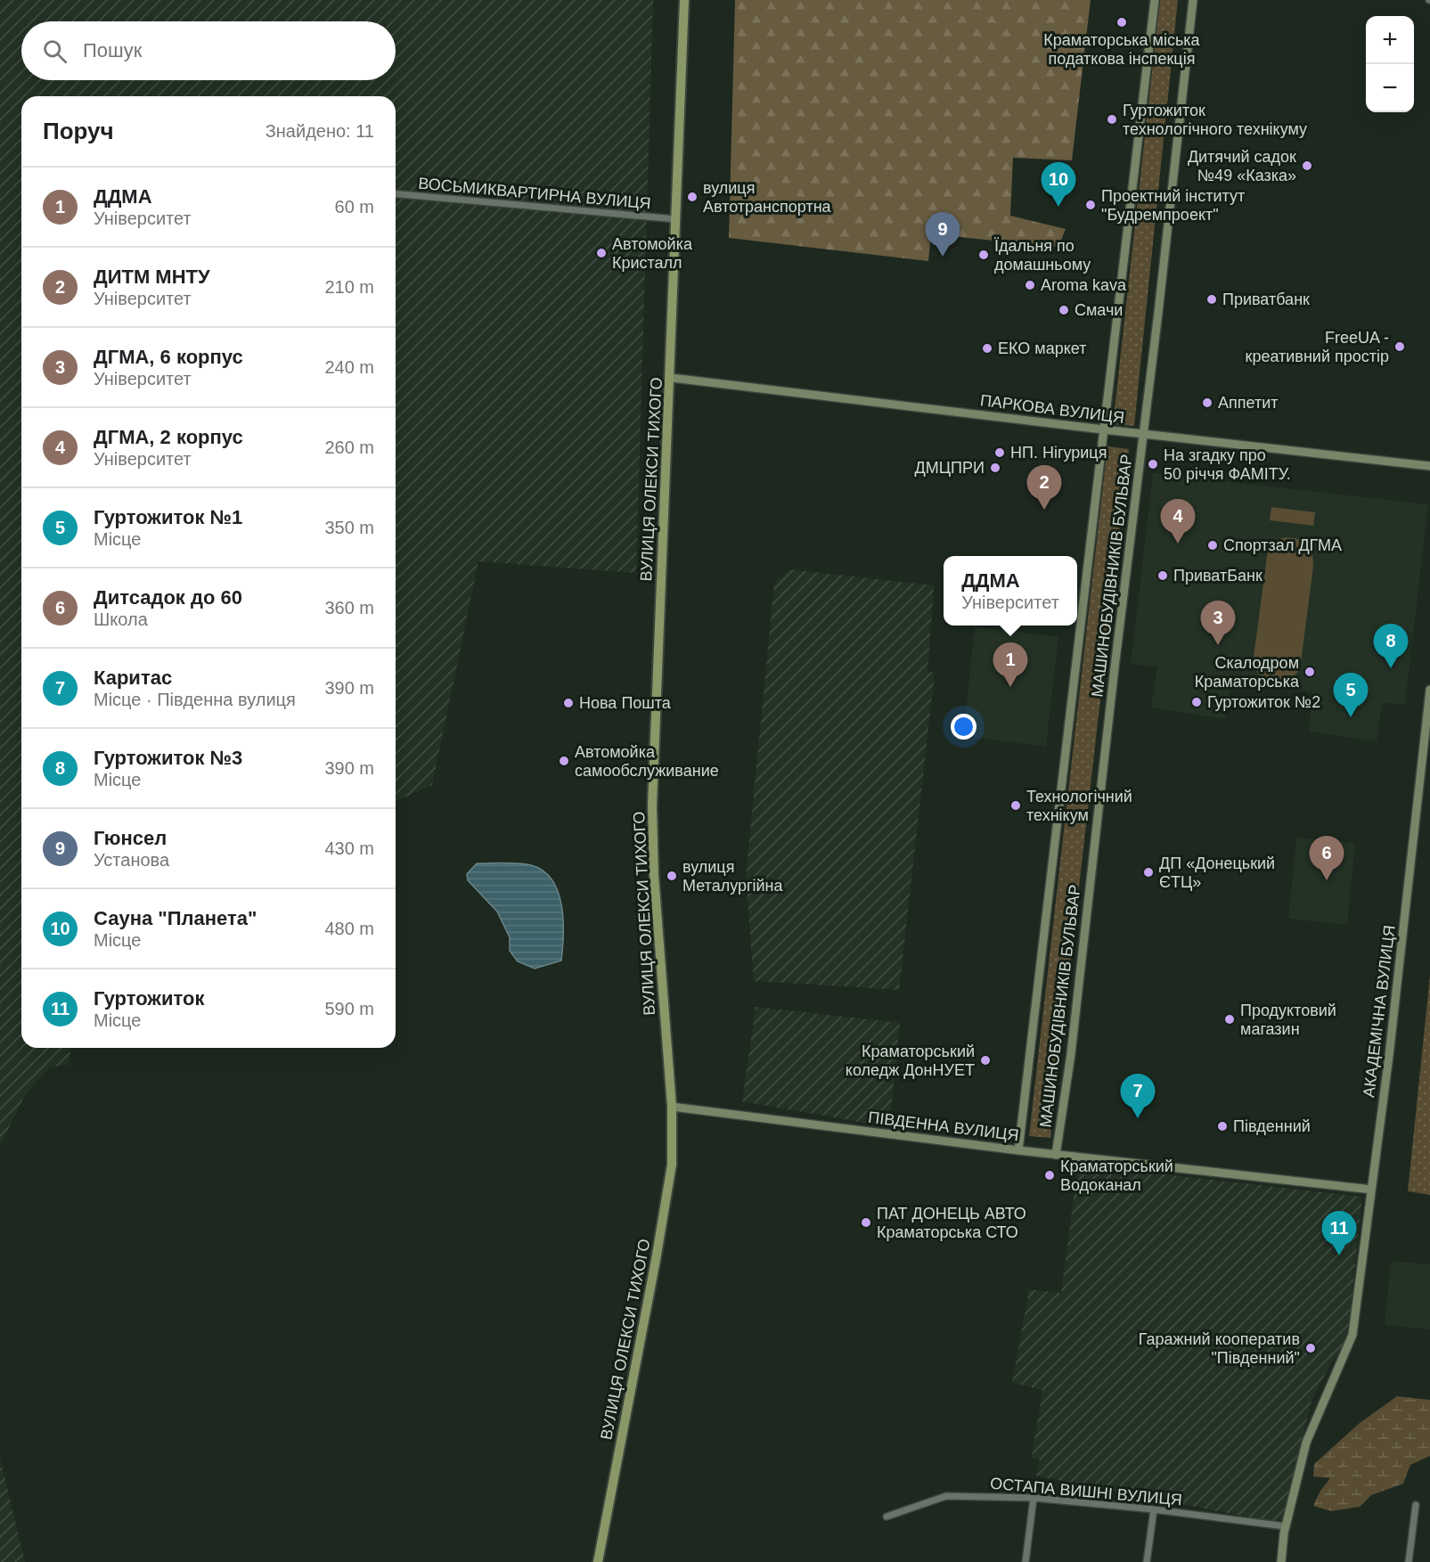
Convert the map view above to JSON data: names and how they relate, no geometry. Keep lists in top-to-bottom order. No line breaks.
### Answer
{"streets":{"main road":["ВУЛИЦЯ ОЛЕКСИ ТИХОГО"],"street":["ВОСЬМИКВАРТИРНА ВУЛИЦЯ","ПАРКОВА ВУЛИЦЯ","МАШИНОБУДІВНИКІВ БУЛЬВАР","АКАДЕМІЧНА ВУЛИЦЯ","ПІВДЕННА ВУЛИЦЯ","ОСТАПА ВИШНІ ВУЛИЦЯ"]},"crossings":[["ВОСЬМИКВАРТИРНА ВУЛИЦЯ","ВУЛИЦЯ ОЛЕКСИ ТИХОГО"],["ПАРКОВА ВУЛИЦЯ","ВУЛИЦЯ ОЛЕКСИ ТИХОГО"],["ПАРКОВА ВУЛИЦЯ","МАШИНОБУДІВНИКІВ БУЛЬВАР"],["ВУЛИЦЯ ОЛЕКСИ ТИХОГО","ПІВДЕННА ВУЛИЦЯ"],["МАШИНОБУДІВНИКІВ БУЛЬВАР","ПІВДЕННА ВУЛИЦЯ"],["АКАДЕМІЧНА ВУЛИЦЯ","ПІВДЕННА ВУЛИЦЯ"],["АКАДЕМІЧНА ВУЛИЦЯ","ОСТАПА ВИШНІ ВУЛИЦЯ"]],"places":["Краматорська міська податкова інспекція","Гуртожиток технологічного технікуму","Дитячий садок №49 «Казка»","вулиця Автотранспортна","Проектний інститут \"Будремпроект\"","Автомойка Кристалл","Їдальня по домашньому","Aroma kava","Приватбанк","Смачи","FreeUA - креативний простір","ЕКО маркет","Аппетит","НП. Нігуриця","На згадку про 50 річчя ФАМІТУ.","ДМЦПРИ","Спортзал ДГМА","ПриватБанк","Скалодром Краматорська","Гуртожиток №2","Нова Пошта","Автомойка самообслуживание","Технологічний технікум","ДП «Донецький ЄТЦ»","вулиця Металургійна","Продуктовий магазин","Краматорський коледж ДонНУЕТ","Південний","Краматорський Водоканал","ПАТ ДОНЕЦЬ АВТО Краматорська СТО","Гаражний кооператив \"Південний\""],"page":{"map_buttons":["+","−"],"search":"Пошук","heading":["Поруч","Знайдено: 11"],"pins":["10","9","2","4","3","8","1","5","6","7","11"],"list":[{"mark":"1","name":"ДДМА","note":"Університет","value":"60 m"},{"mark":"2","name":"ДИТМ МНТУ","note":"Університет","value":"210 m"},{"mark":"3","name":"ДГМА, 6 корпус","note":"Університет","value":"240 m"},{"mark":"4","name":"ДГМА, 2 корпус","note":"Університет","value":"260 m"},{"mark":"5","name":"Гуртожиток №1","note":"Місце","value":"350 m"},{"mark":"6","name":"Дитсадок до 60","note":"Школа","value":"360 m"},{"mark":"7","name":"Каритас","note":"Місце · Південна вулиця","value":"390 m"},{"mark":"8","name":"Гуртожиток №3","note":"Місце","value":"390 m"},{"mark":"9","name":"Гюнсел","note":"Установа","value":"430 m"},{"mark":"10","name":"Сауна \"Планета\"","note":"Місце","value":"480 m"},{"mark":"11","name":"Гуртожиток","note":"Місце","value":"590 m"}],"popup":["ДДМА","Університет"]}}
